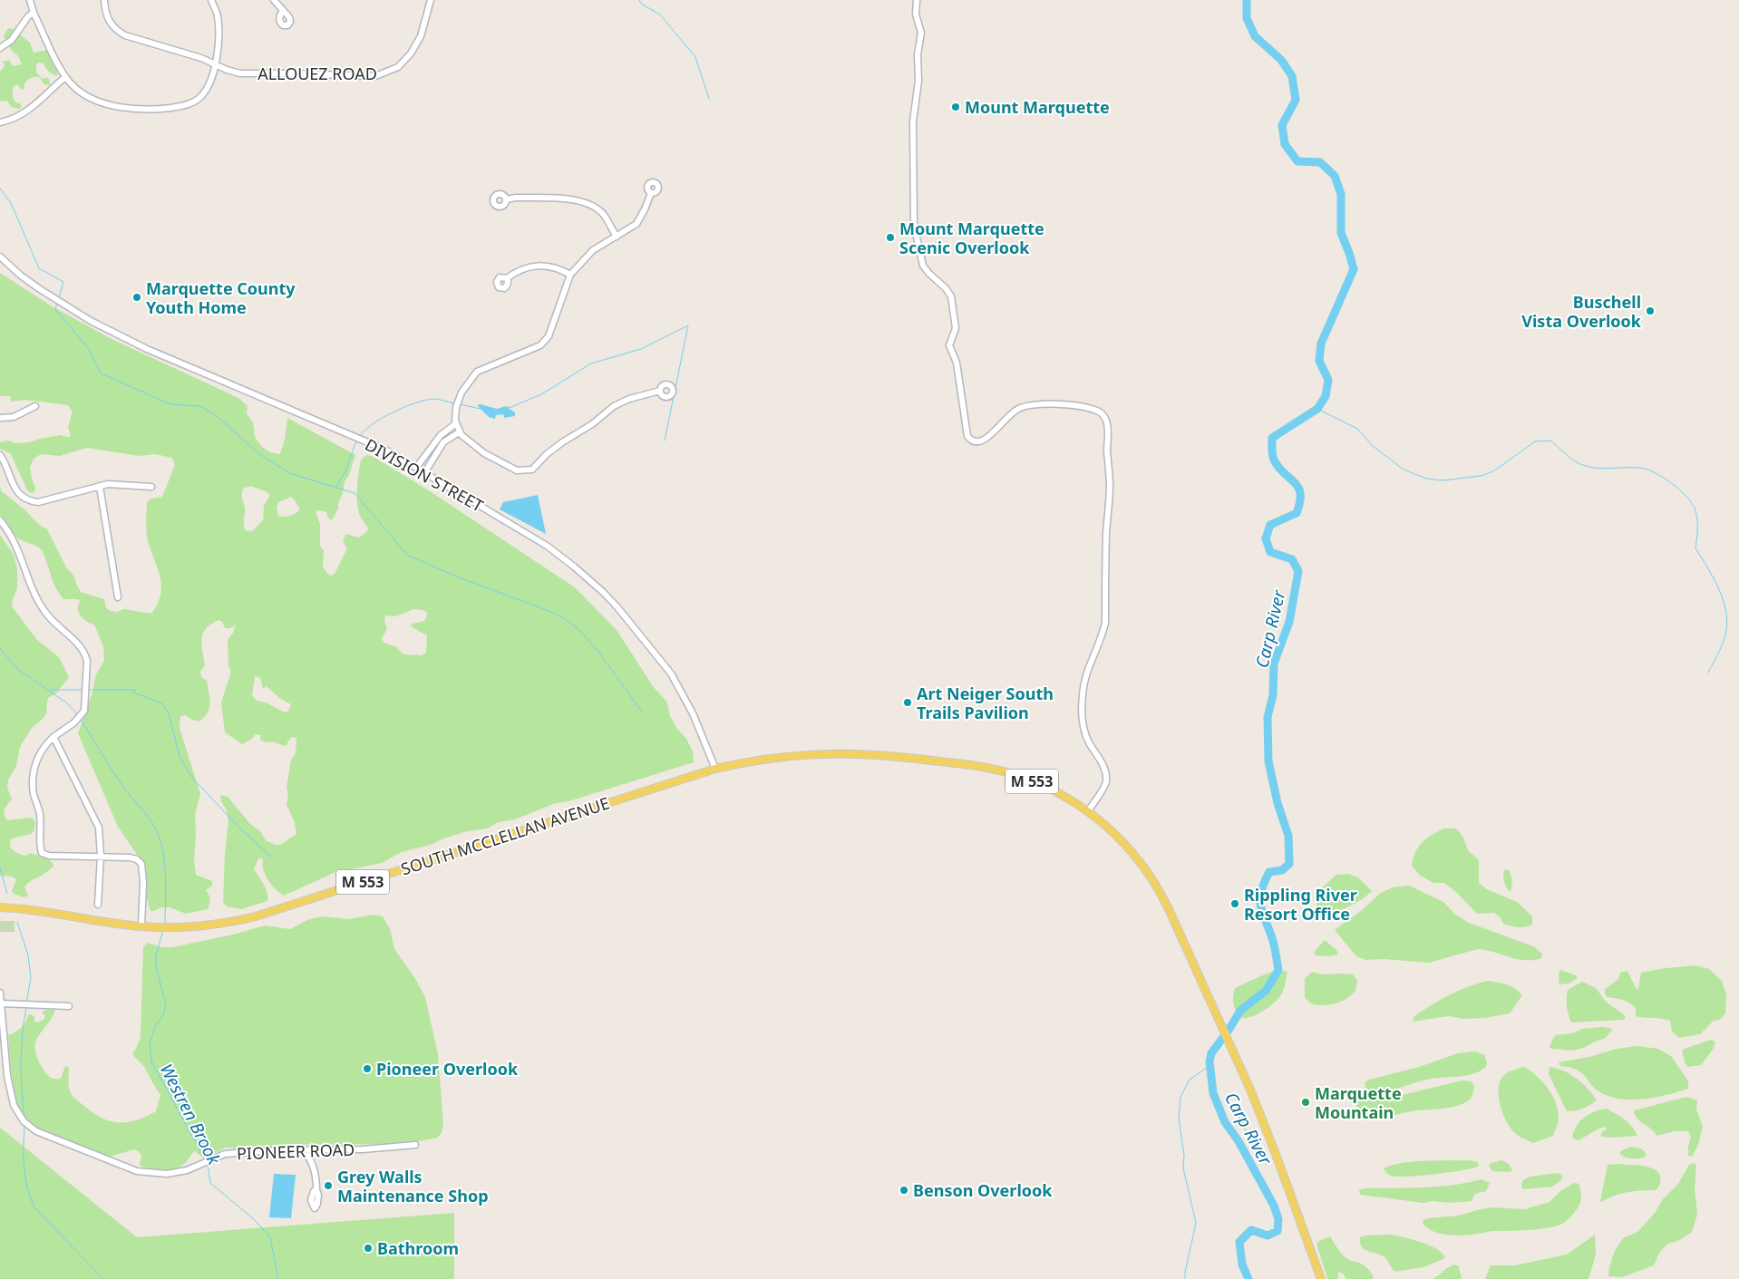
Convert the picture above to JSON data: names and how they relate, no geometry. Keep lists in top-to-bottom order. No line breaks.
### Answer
{"streets":{"main road":["M 553","SOUTH MCCLELLAN AVENUE"],"street":["ALLOUEZ ROAD","DIVISION STREET","PIONEER ROAD"]},"crossings":[["DIVISION STREET","M 553"],["DIVISION STREET","SOUTH MCCLELLAN AVENUE"],["M 553","SOUTH MCCLELLAN AVENUE"]],"water":["Carp River","Westren Brook"],"places":["Mount Marquette","Mount Marquette Scenic Overlook","Marquette County Youth Home","Buschell Vista Overlook","Art Neiger South Trails Pavilion","Rippling River Resort Office","Pioneer Overlook","Marquette Mountain","Grey Walls Maintenance Shop","Benson Overlook","Bathroom"]}
